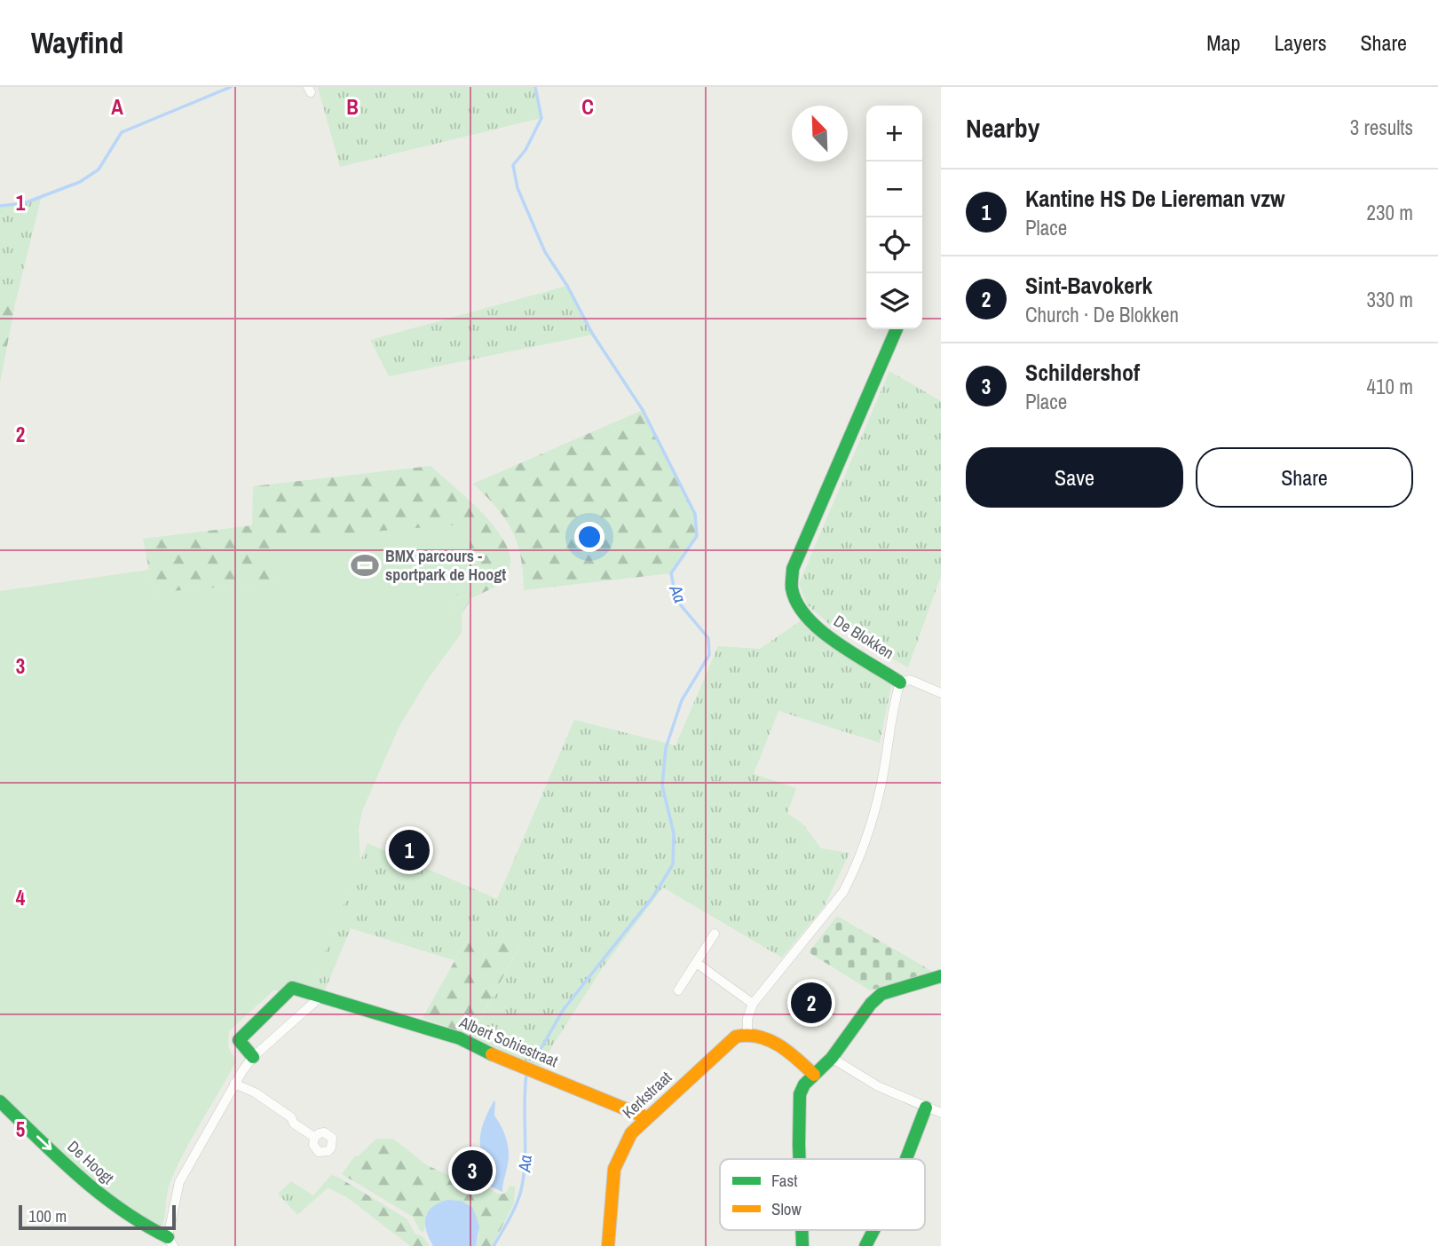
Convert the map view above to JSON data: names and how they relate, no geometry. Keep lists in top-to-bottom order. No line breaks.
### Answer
{"streets":{"street":["De Blokken","Albert Sohiestraat","Kerkstraat","De Hoogt"]},"crossings":[["Albert Sohiestraat","Kerkstraat"]],"one_way":["De Hoogt"],"water":["Aa"],"places":{"sports":["BMX parcours - sportpark de Hoogt"]},"legend":["Fast","Slow"],"scale_bar":"100 m","north":"top left","page":{"header":"Wayfind","nav":["Map","Layers","Share"],"heading":["Nearby","3 results"],"map_buttons":["+","−"],"list":[{"mark":"1","name":"Kantine HS De Liereman vzw","note":"Place","value":"230 m"},{"mark":"2","name":"Sint-Bavokerk","note":"Church · De Blokken","value":"330 m"},{"mark":"3","name":"Schildershof","note":"Place","value":"410 m"}],"buttons":["Save","Share"],"pins":["1","2","3"],"scale":"100 m"},"grid":{"columns":["A","B","C"],"rows":["1","2","3","4","5"]}}
